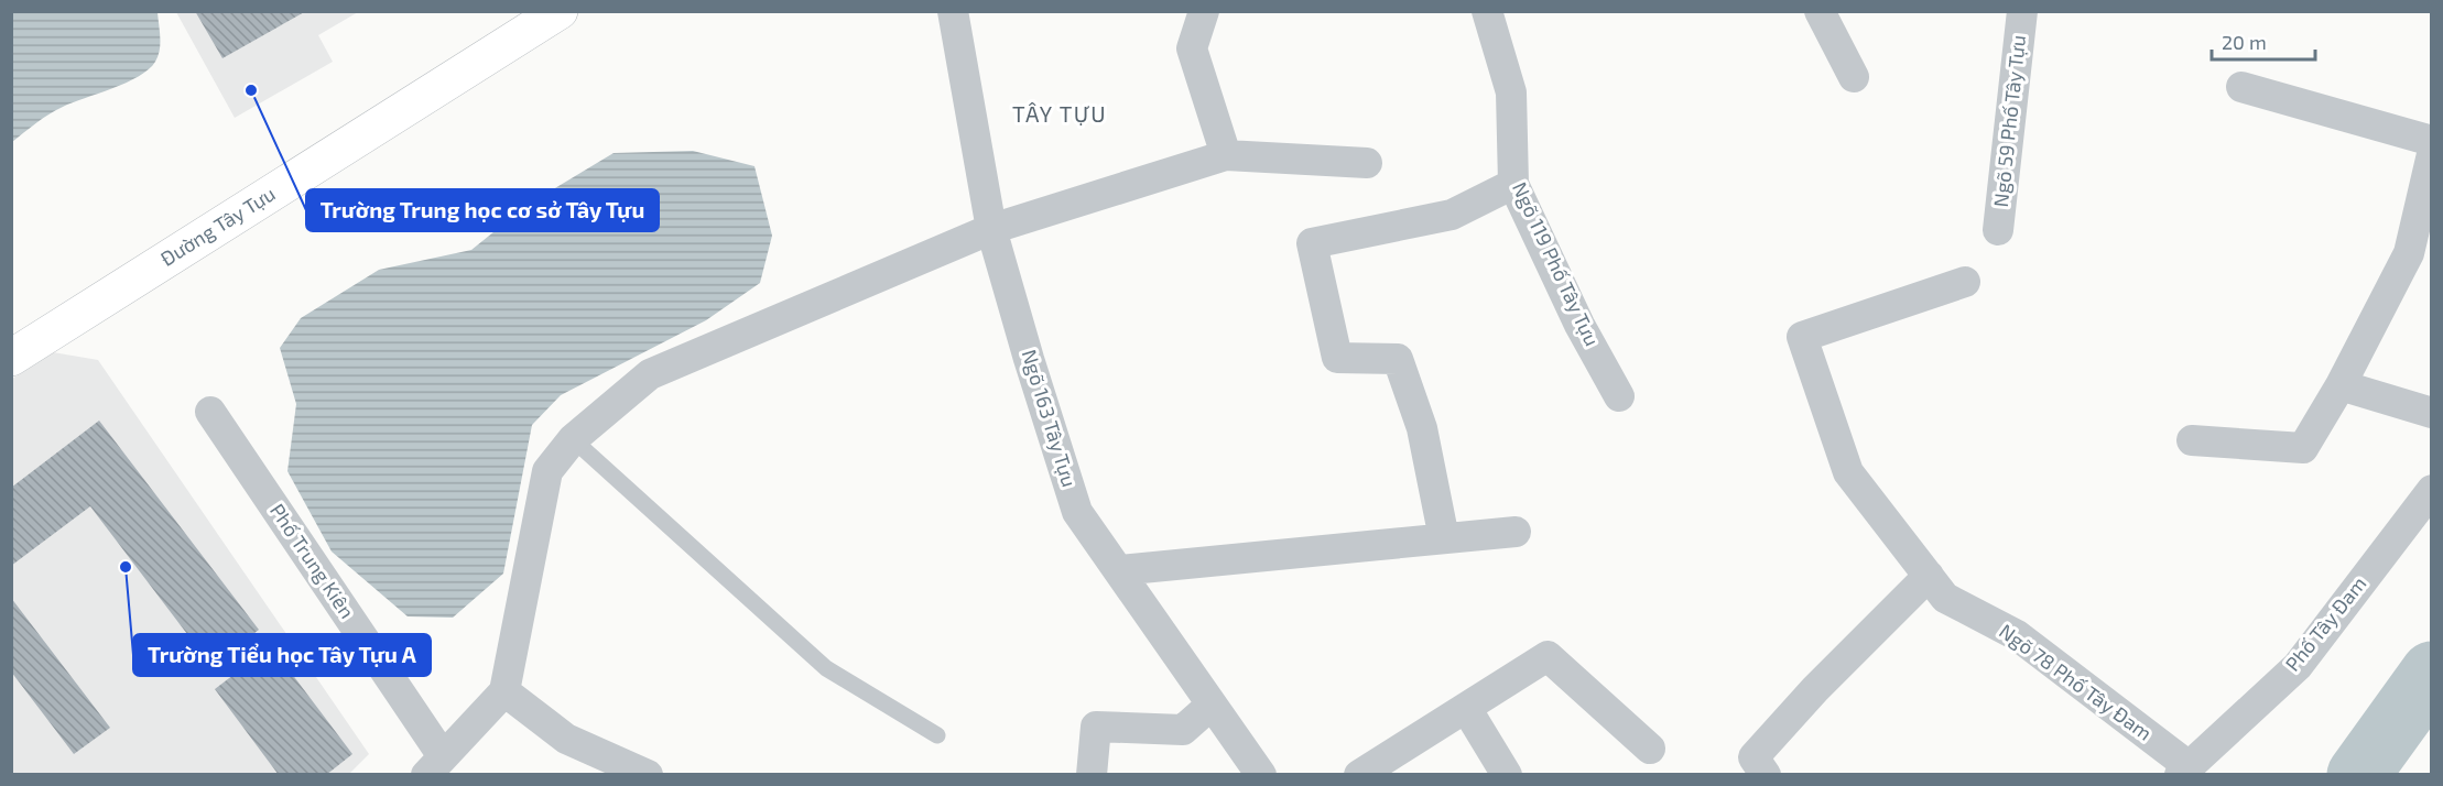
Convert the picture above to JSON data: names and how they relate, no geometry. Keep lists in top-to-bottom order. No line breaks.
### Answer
{"streets":{"main road":["Đường Tây Tựu"],"street":["Ngõ 59 Phố Tây Tựu","Ngõ 119 Phố Tây Tựu","Ngõ 163 Tây Tựu","Phố Trung Kiên","Phố Tây Đam","Ngõ 78 Phố Tây Đam"]},"crossings":[["Phố Tây Đam","Ngõ 78 Phố Tây Đam"]],"districts":["TÂY TỰU"],"places":["Trường Trung học cơ sở Tây Tựu","Trường Tiểu học Tây Tựu A"],"scale_bar":"20 m"}
